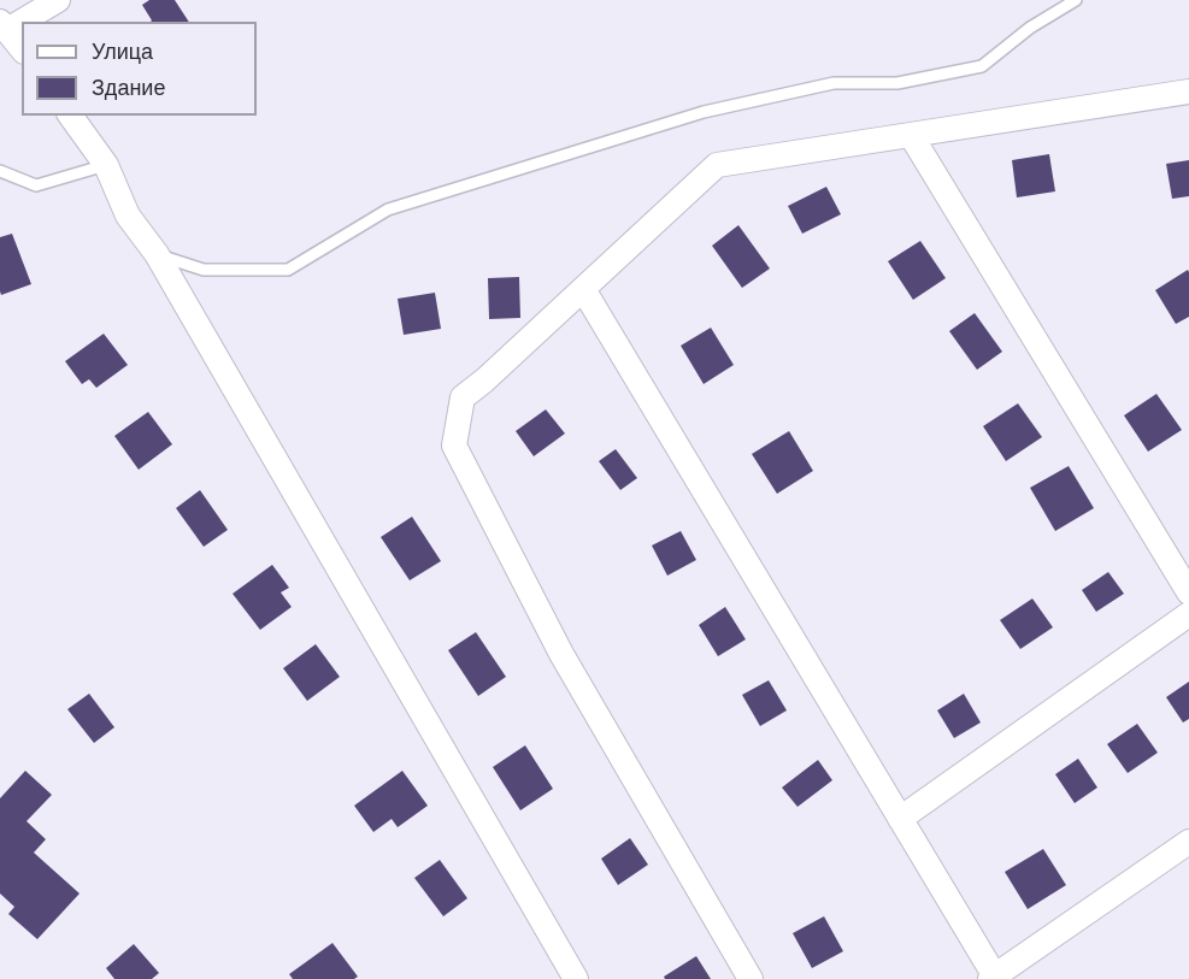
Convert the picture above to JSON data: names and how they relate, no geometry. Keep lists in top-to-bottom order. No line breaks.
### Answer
{"legend":["Улица","Здание"]}
